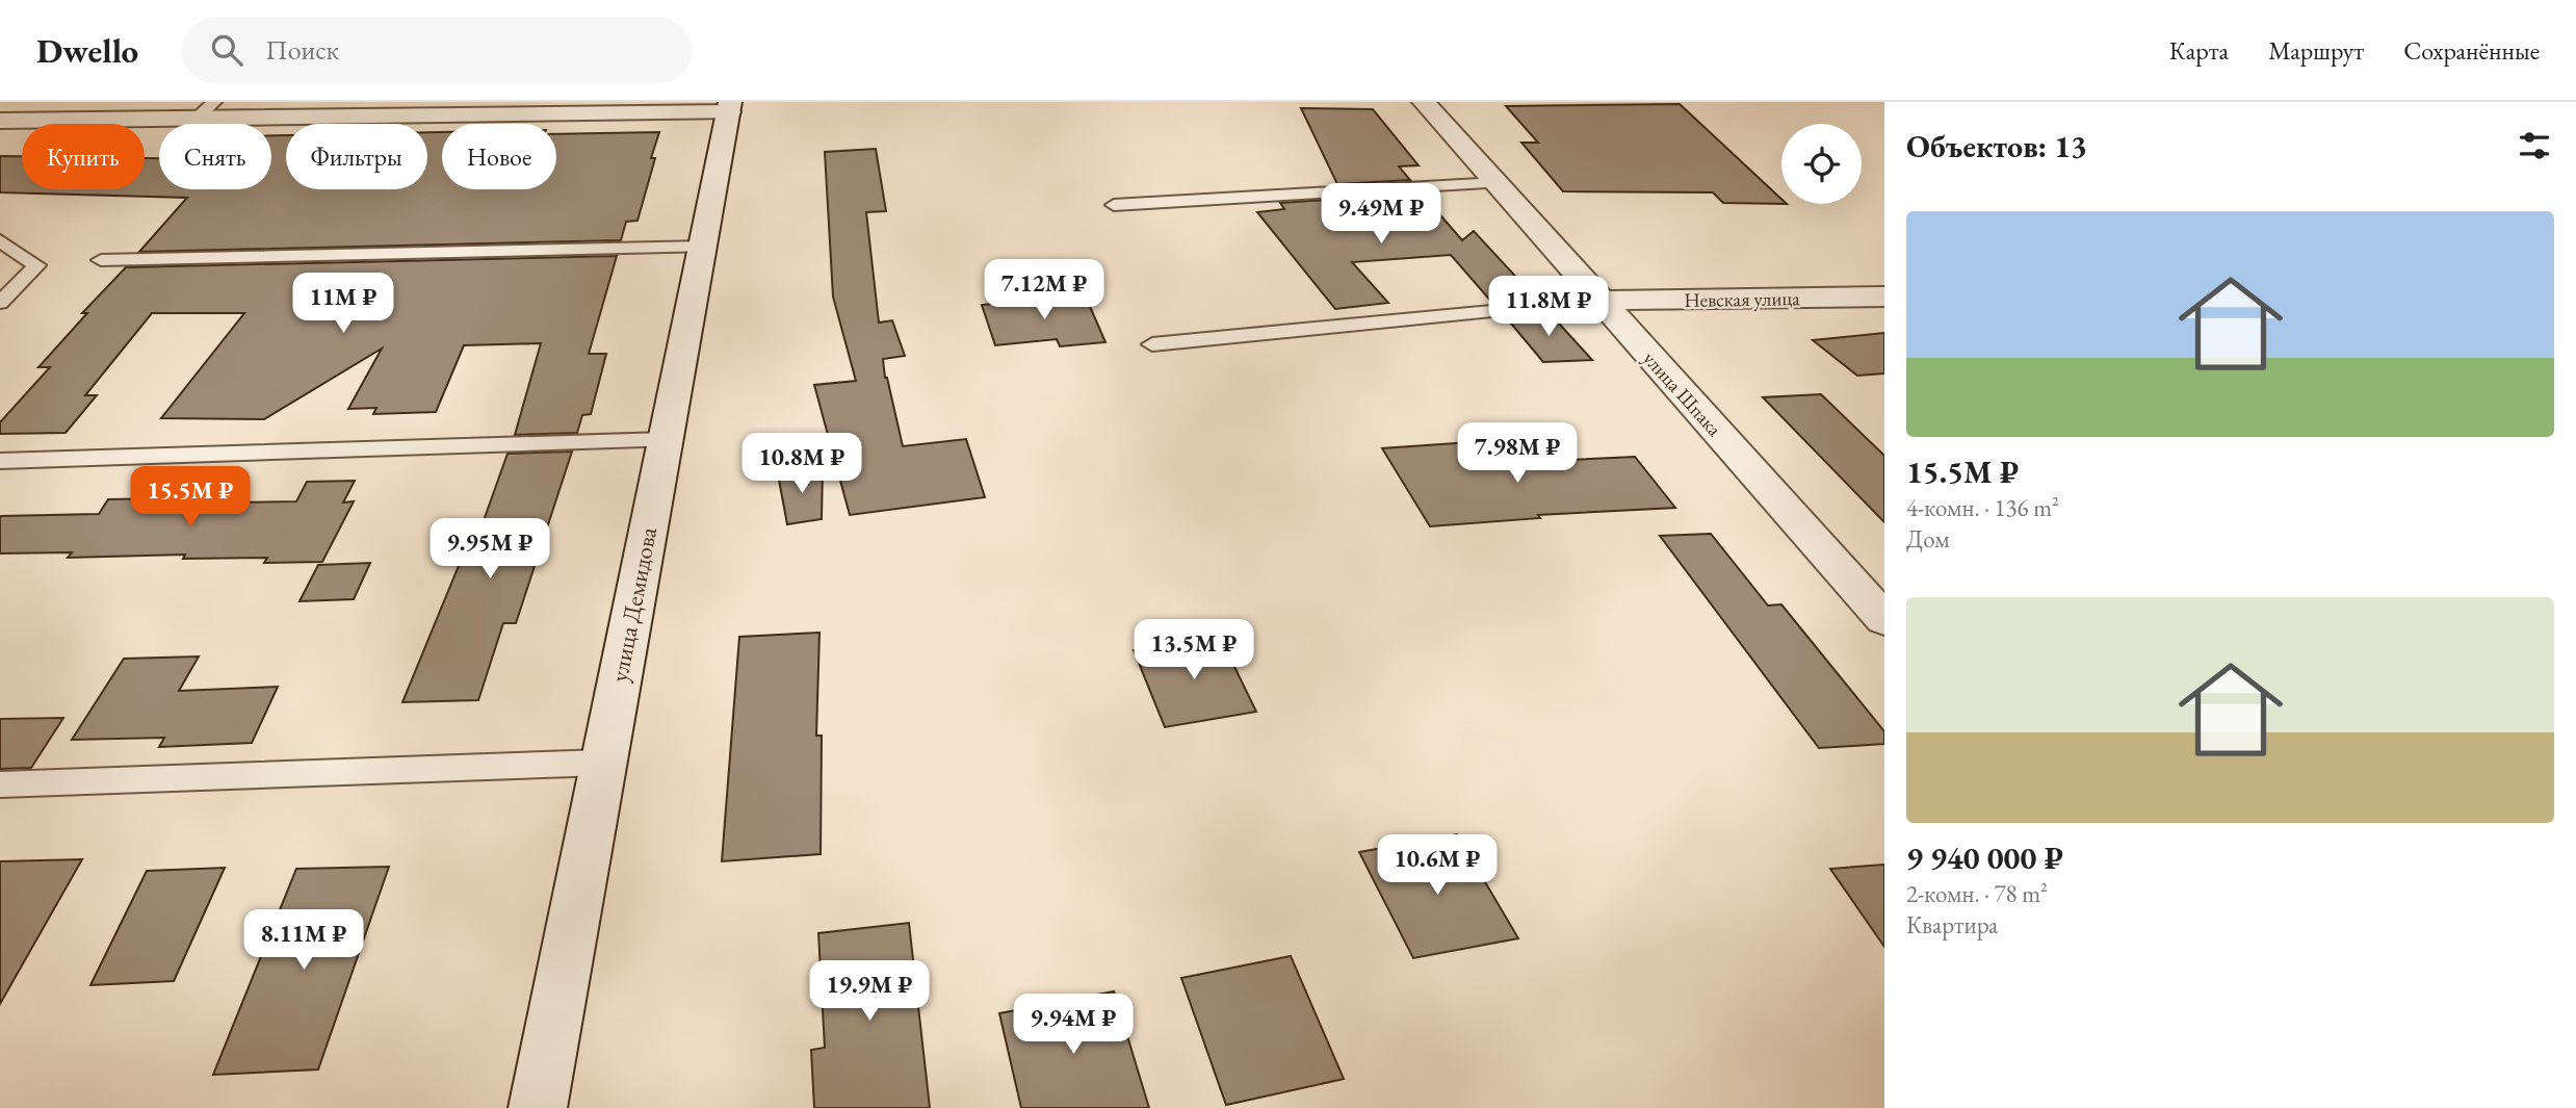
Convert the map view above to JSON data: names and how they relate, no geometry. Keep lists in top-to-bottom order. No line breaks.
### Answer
{"streets":{"street":["Невская улица","улица Шпака","улица Демидова"]},"crossings":[["Невская улица","улица Шпака"]],"page":{"header":"Dwello","search":"Поиск","nav":["Карта","Маршрут","Сохранённые"],"heading":"Объектов: 13","chip":["Купить","Снять","Фильтры","Новое"],"price":["9.49M ₽","7.12M ₽","11M ₽","11.8M ₽","7.98M ₽","10.8M ₽","15.5M ₽","9.95M ₽","13.5M ₽","10.6M ₽","8.11M ₽","19.9M ₽","9.94M ₽"],"list":[{"name":"15.5M ₽","note":"4-комн. · 136 m² · Дом"},{"name":"9 940 000 ₽","note":"2-комн. · 78 m² · Квартира"}]}}
